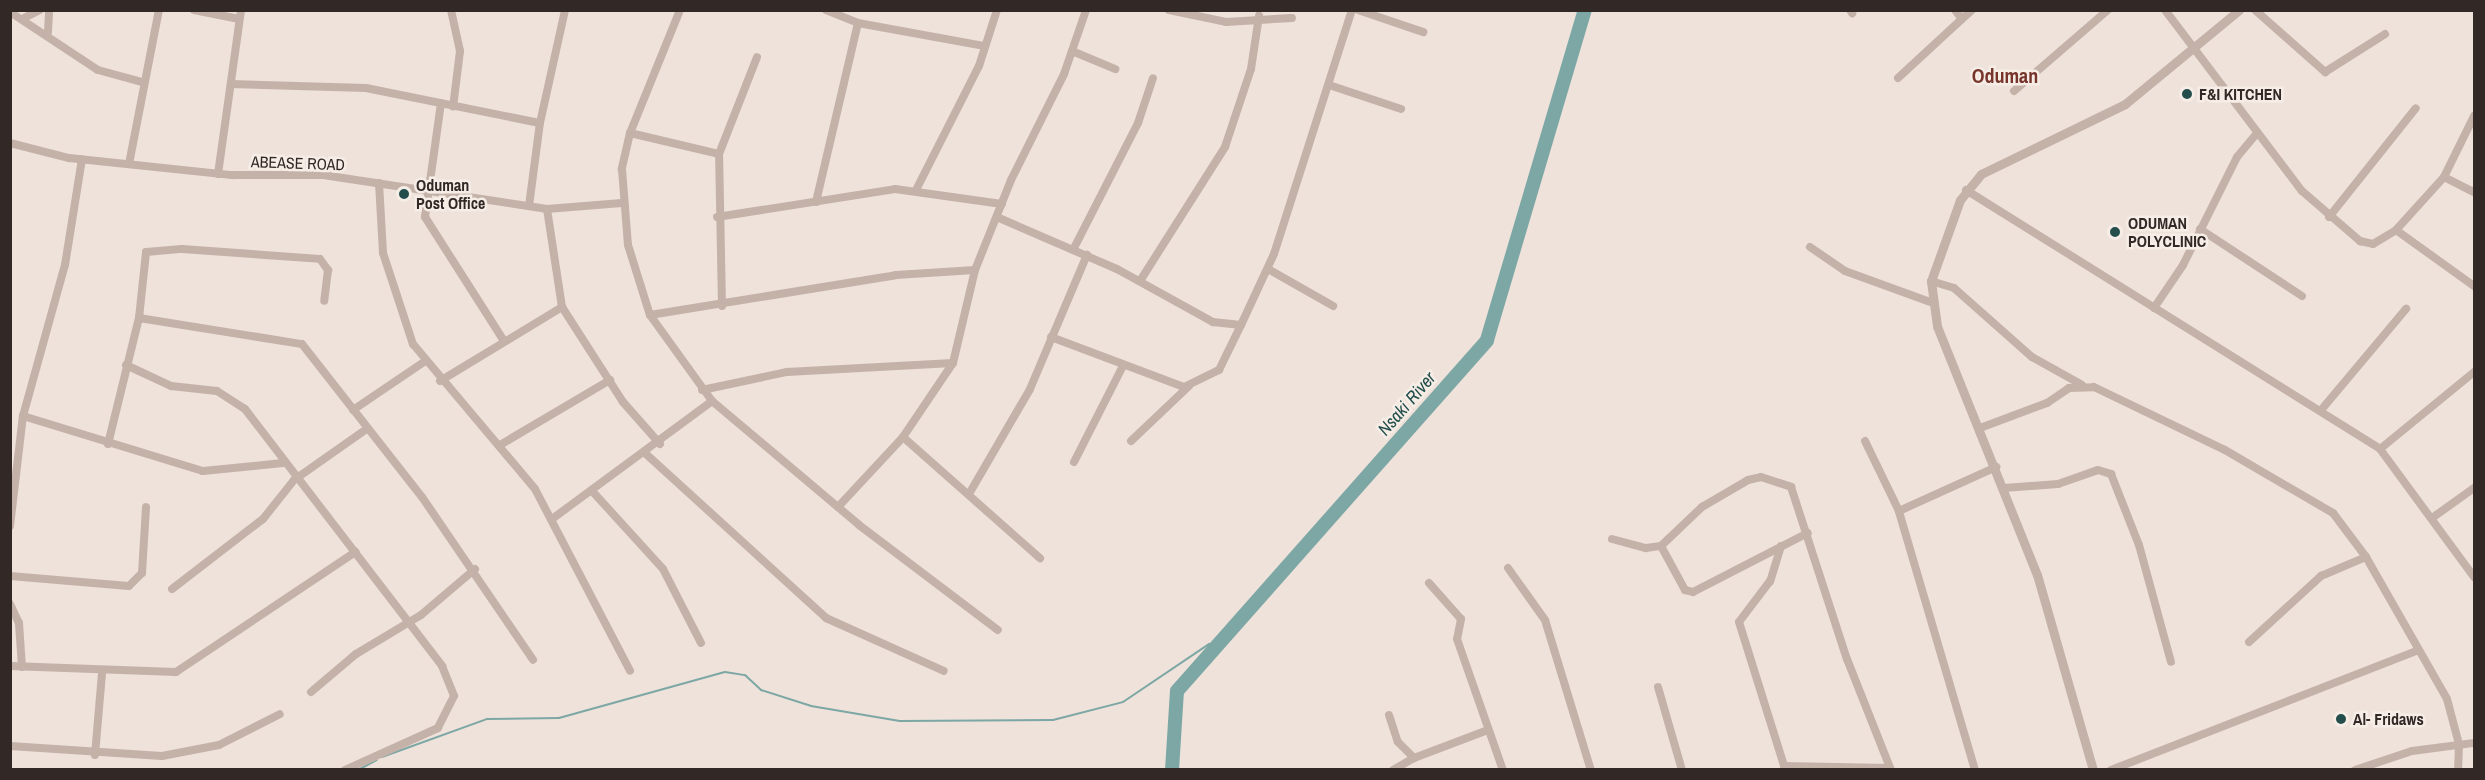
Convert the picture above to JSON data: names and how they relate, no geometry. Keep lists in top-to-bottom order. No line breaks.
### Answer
{"streets":{"street":["ABEASE ROAD"]},"districts":["Oduman"],"water":["Nsaki River"],"places":["F&I KITCHEN","Oduman Post Office","ODUMAN POLYCLINIC","Al- Fridaws"]}
